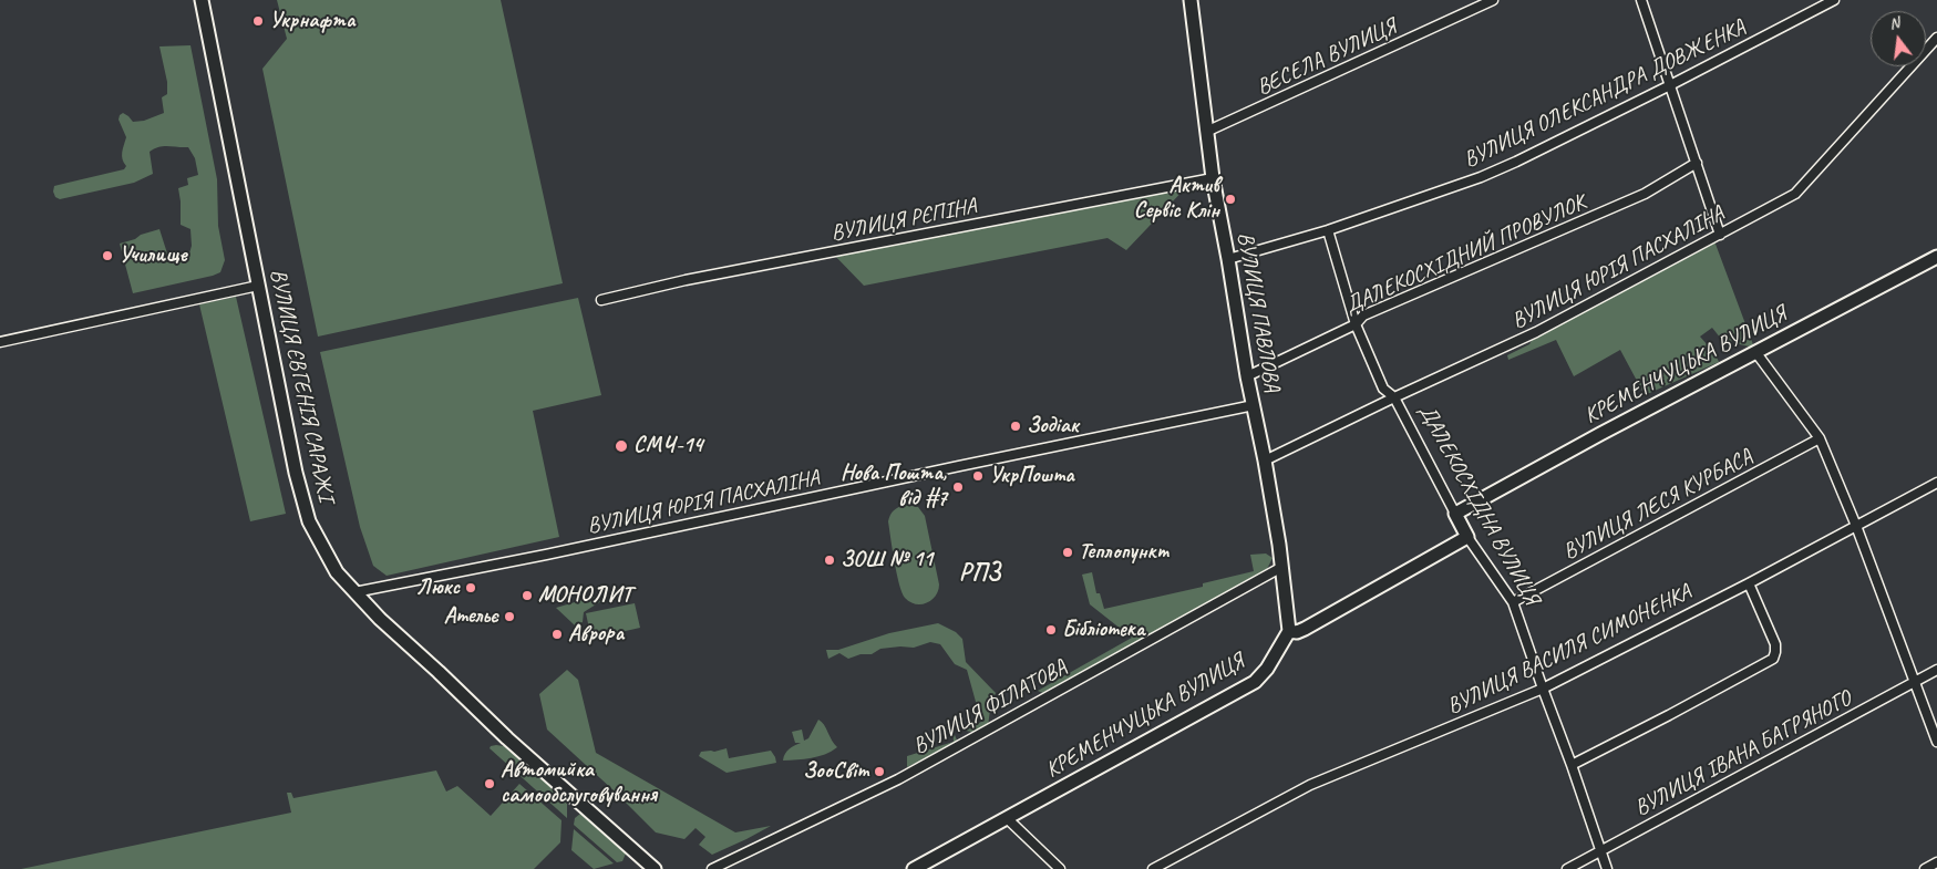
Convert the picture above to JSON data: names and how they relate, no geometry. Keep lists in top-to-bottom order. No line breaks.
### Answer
{"streets":{"street":["ВЕСЕЛА ВУЛИЦЯ","ВУЛИЦЯ ОЛЕКСАНДРА ДОВЖЕНКА","ВУЛИЦЯ РЄПІНА","ДАЛЕКОСХІДНИЙ ПРОВУЛОК","ВУЛИЦЯ ЮРІЯ ПАСХАЛІНА","ВУЛИЦЯ ПАВЛОВА","КРЕМЕНЧУЦЬКА ВУЛИЦЯ","ВУЛИЦЯ ЄВГЕНІЯ САРАЖІ","ДАЛЕКОСХІДНА ВУЛИЦЯ","ВУЛИЦЯ ЛЕСЯ КУРБАСА","ВУЛИЦЯ ВАСИЛЯ СИМОНЕНКА","ВУЛИЦЯ ФІЛАТОВА","ВУЛИЦЯ ІВАНА БАГРЯНОГО"]},"crossings":[["ВЕСЕЛА ВУЛИЦЯ","ВУЛИЦЯ ПАВЛОВА"],["ВУЛИЦЯ ОЛЕКСАНДРА ДОВЖЕНКА","ВУЛИЦЯ ПАВЛОВА"],["ВУЛИЦЯ ОЛЕКСАНДРА ДОВЖЕНКА","ДАЛЕКОСХІДНА ВУЛИЦЯ"],["ВУЛИЦЯ РЄПІНА","ВУЛИЦЯ ПАВЛОВА"],["ДАЛЕКОСХІДНИЙ ПРОВУЛОК","ВУЛИЦЯ ПАВЛОВА"],["ДАЛЕКОСХІДНИЙ ПРОВУЛОК","ДАЛЕКОСХІДНА ВУЛИЦЯ"],["ВУЛИЦЯ ЮРІЯ ПАСХАЛІНА","ВУЛИЦЯ ПАВЛОВА"],["ВУЛИЦЯ ЮРІЯ ПАСХАЛІНА","ВУЛИЦЯ ЄВГЕНІЯ САРАЖІ"],["ВУЛИЦЯ ЮРІЯ ПАСХАЛІНА","ДАЛЕКОСХІДНА ВУЛИЦЯ"],["ВУЛИЦЯ ПАВЛОВА","КРЕМЕНЧУЦЬКА ВУЛИЦЯ"],["ВУЛИЦЯ ПАВЛОВА","ВУЛИЦЯ ФІЛАТОВА"],["КРЕМЕНЧУЦЬКА ВУЛИЦЯ","ДАЛЕКОСХІДНА ВУЛИЦЯ"],["ДАЛЕКОСХІДНА ВУЛИЦЯ","ВУЛИЦЯ ЛЕСЯ КУРБАСА"],["ДАЛЕКОСХІДНА ВУЛИЦЯ","ВУЛИЦЯ ВАСИЛЯ СИМОНЕНКА"],["ДАЛЕКОСХІДНА ВУЛИЦЯ","ВУЛИЦЯ ІВАНА БАГРЯНОГО"]],"districts":["РПЗ"],"places":["Укрнафта","Актив Сервiс Клiн","Училище","Зодіак","СМЧ-14","УкрПошта","Нова Пошта, від #7","Теплопункт","ЗОШ № 11","Люкс","МОНОЛИТ","Ательє","Бібліотека","Аврора","ЗооСвiт","Автомийка самообслуговування"],"north":"top"}
